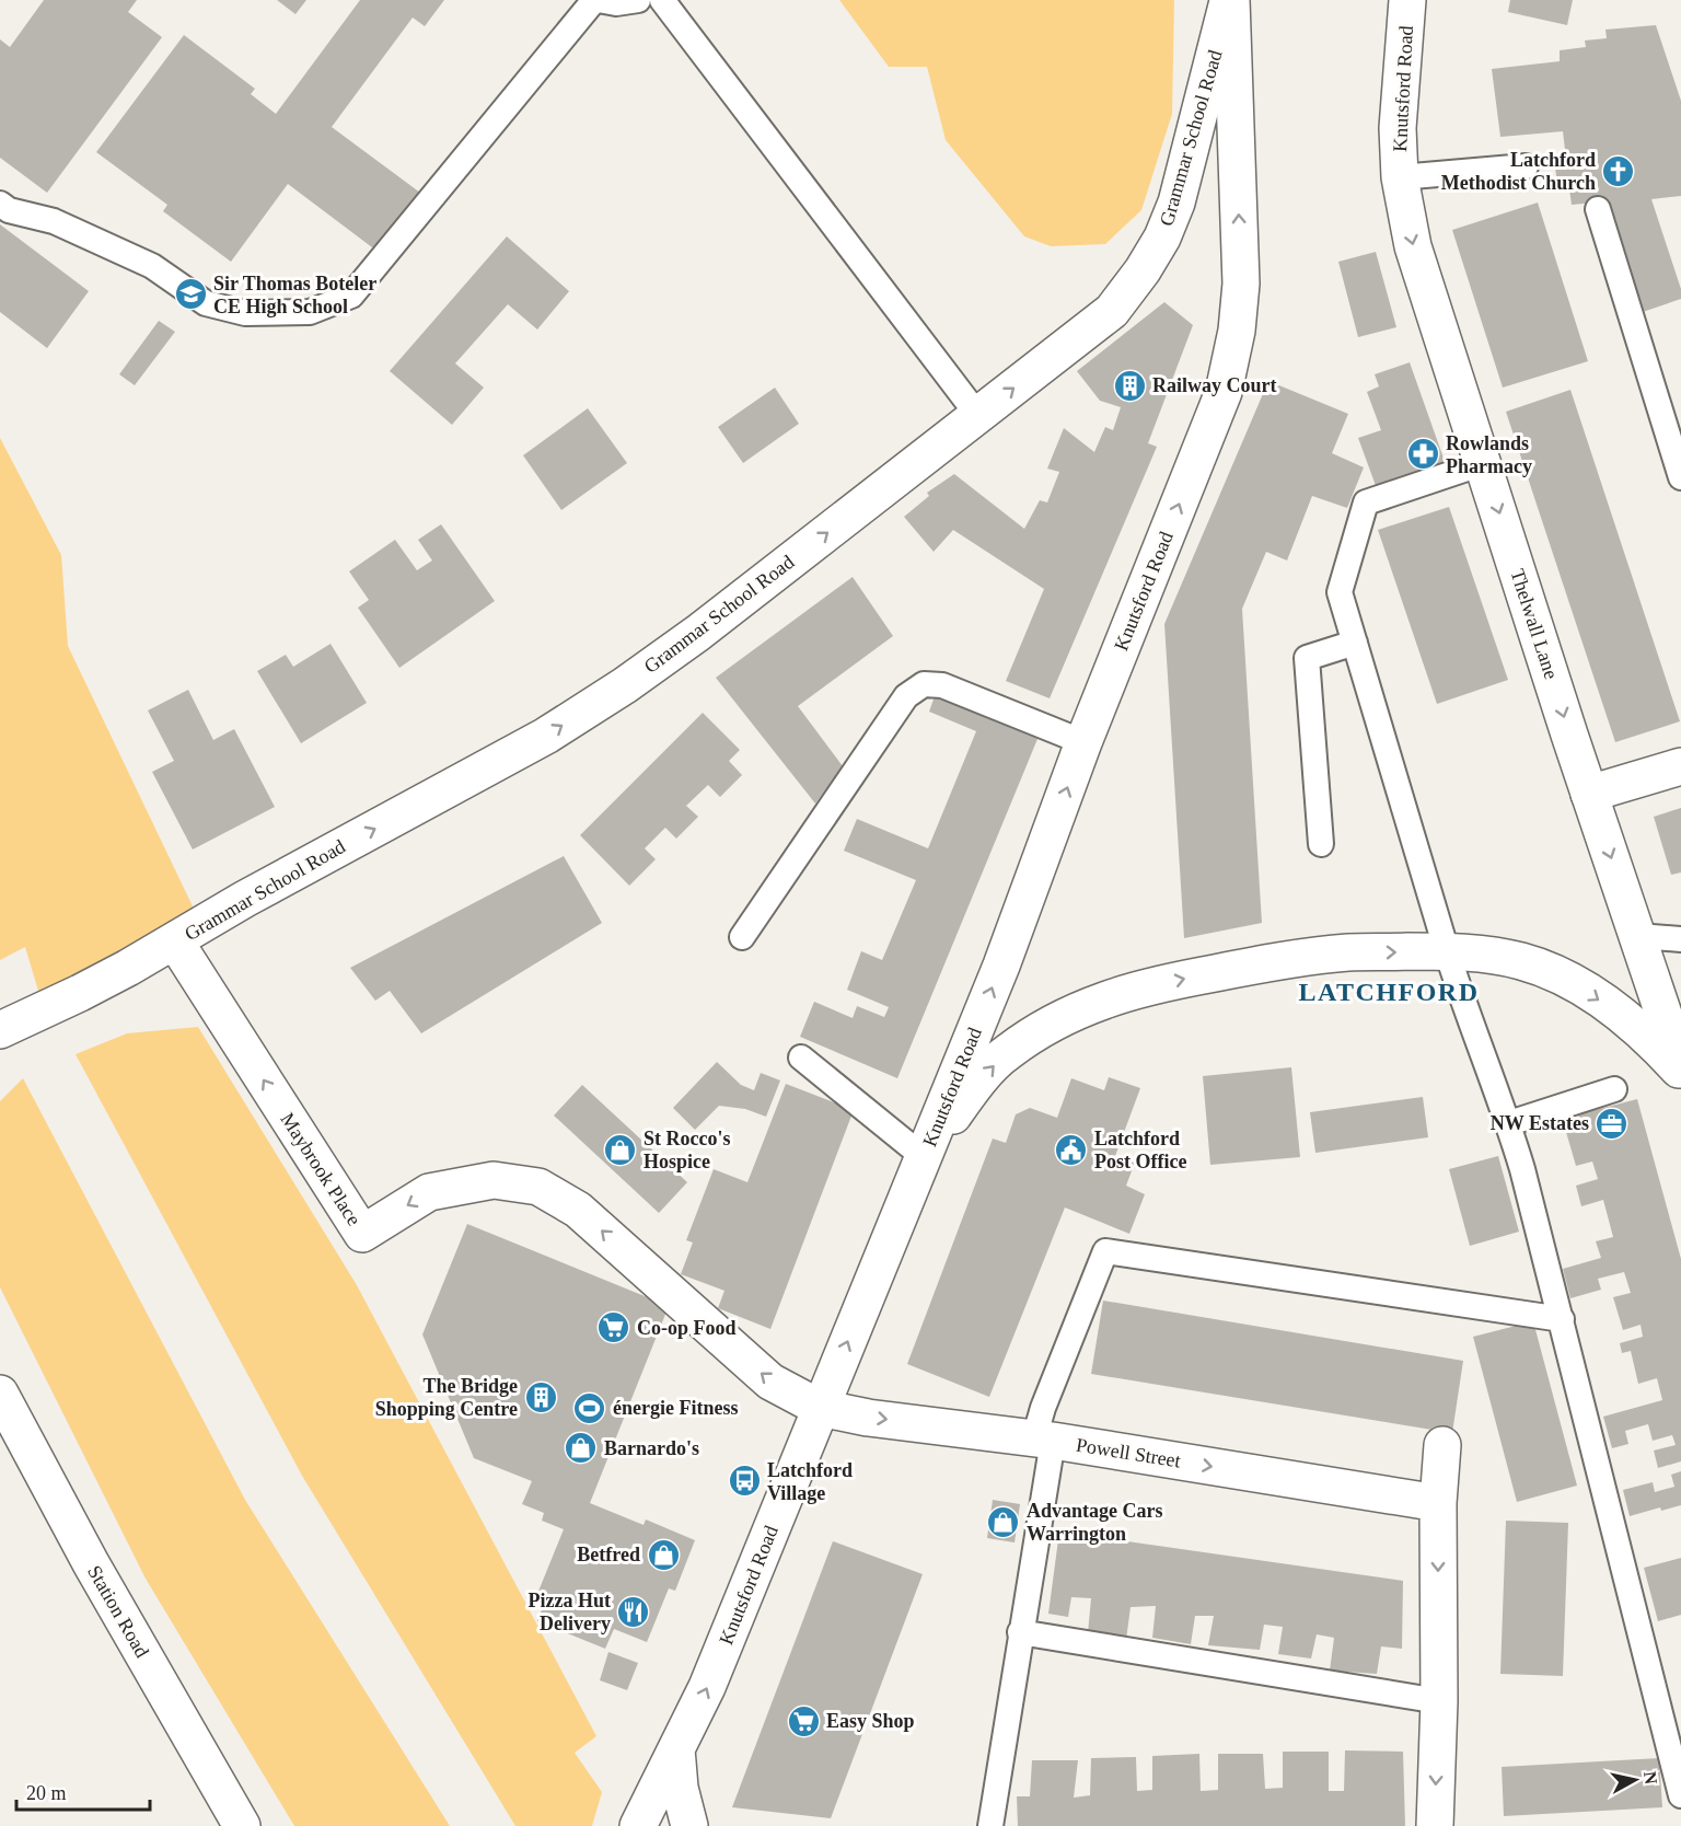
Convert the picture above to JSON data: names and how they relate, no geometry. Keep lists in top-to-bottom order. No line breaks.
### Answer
{"streets":{"main road":["Knutsford Road","Grammar School Road","Thelwall Lane","Maybrook Place","Powell Street","Station Road"]},"crossings":[["Knutsford Road","Grammar School Road"],["Knutsford Road","Thelwall Lane"],["Knutsford Road","Maybrook Place"],["Knutsford Road","Powell Street"],["Grammar School Road","Maybrook Place"],["Maybrook Place","Powell Street"]],"one_way":["Knutsford Road","Grammar School Road","Thelwall Lane","Maybrook Place","Powell Street"],"districts":["LATCHFORD"],"places":{"church":["Latchford Methodist Church"],"school or university":["Sir Thomas Boteler CE High School"],"building":["Railway Court","The Bridge Shopping Centre"],"pharmacy":["Rowlands Pharmacy"],"office":["NW Estates"],"shop":["St Rocco's Hospice","Barnardo's","Advantage Cars Warrington","Betfred"],"public building":["Latchford Post Office"],"supermarket":["Co-op Food","Easy Shop"],"sports":["énergie Fitness"],"bus stop":["Latchford Village"],"restaurant":["Pizza Hut Delivery"]},"scale_bar":"20 m","north":"right"}
